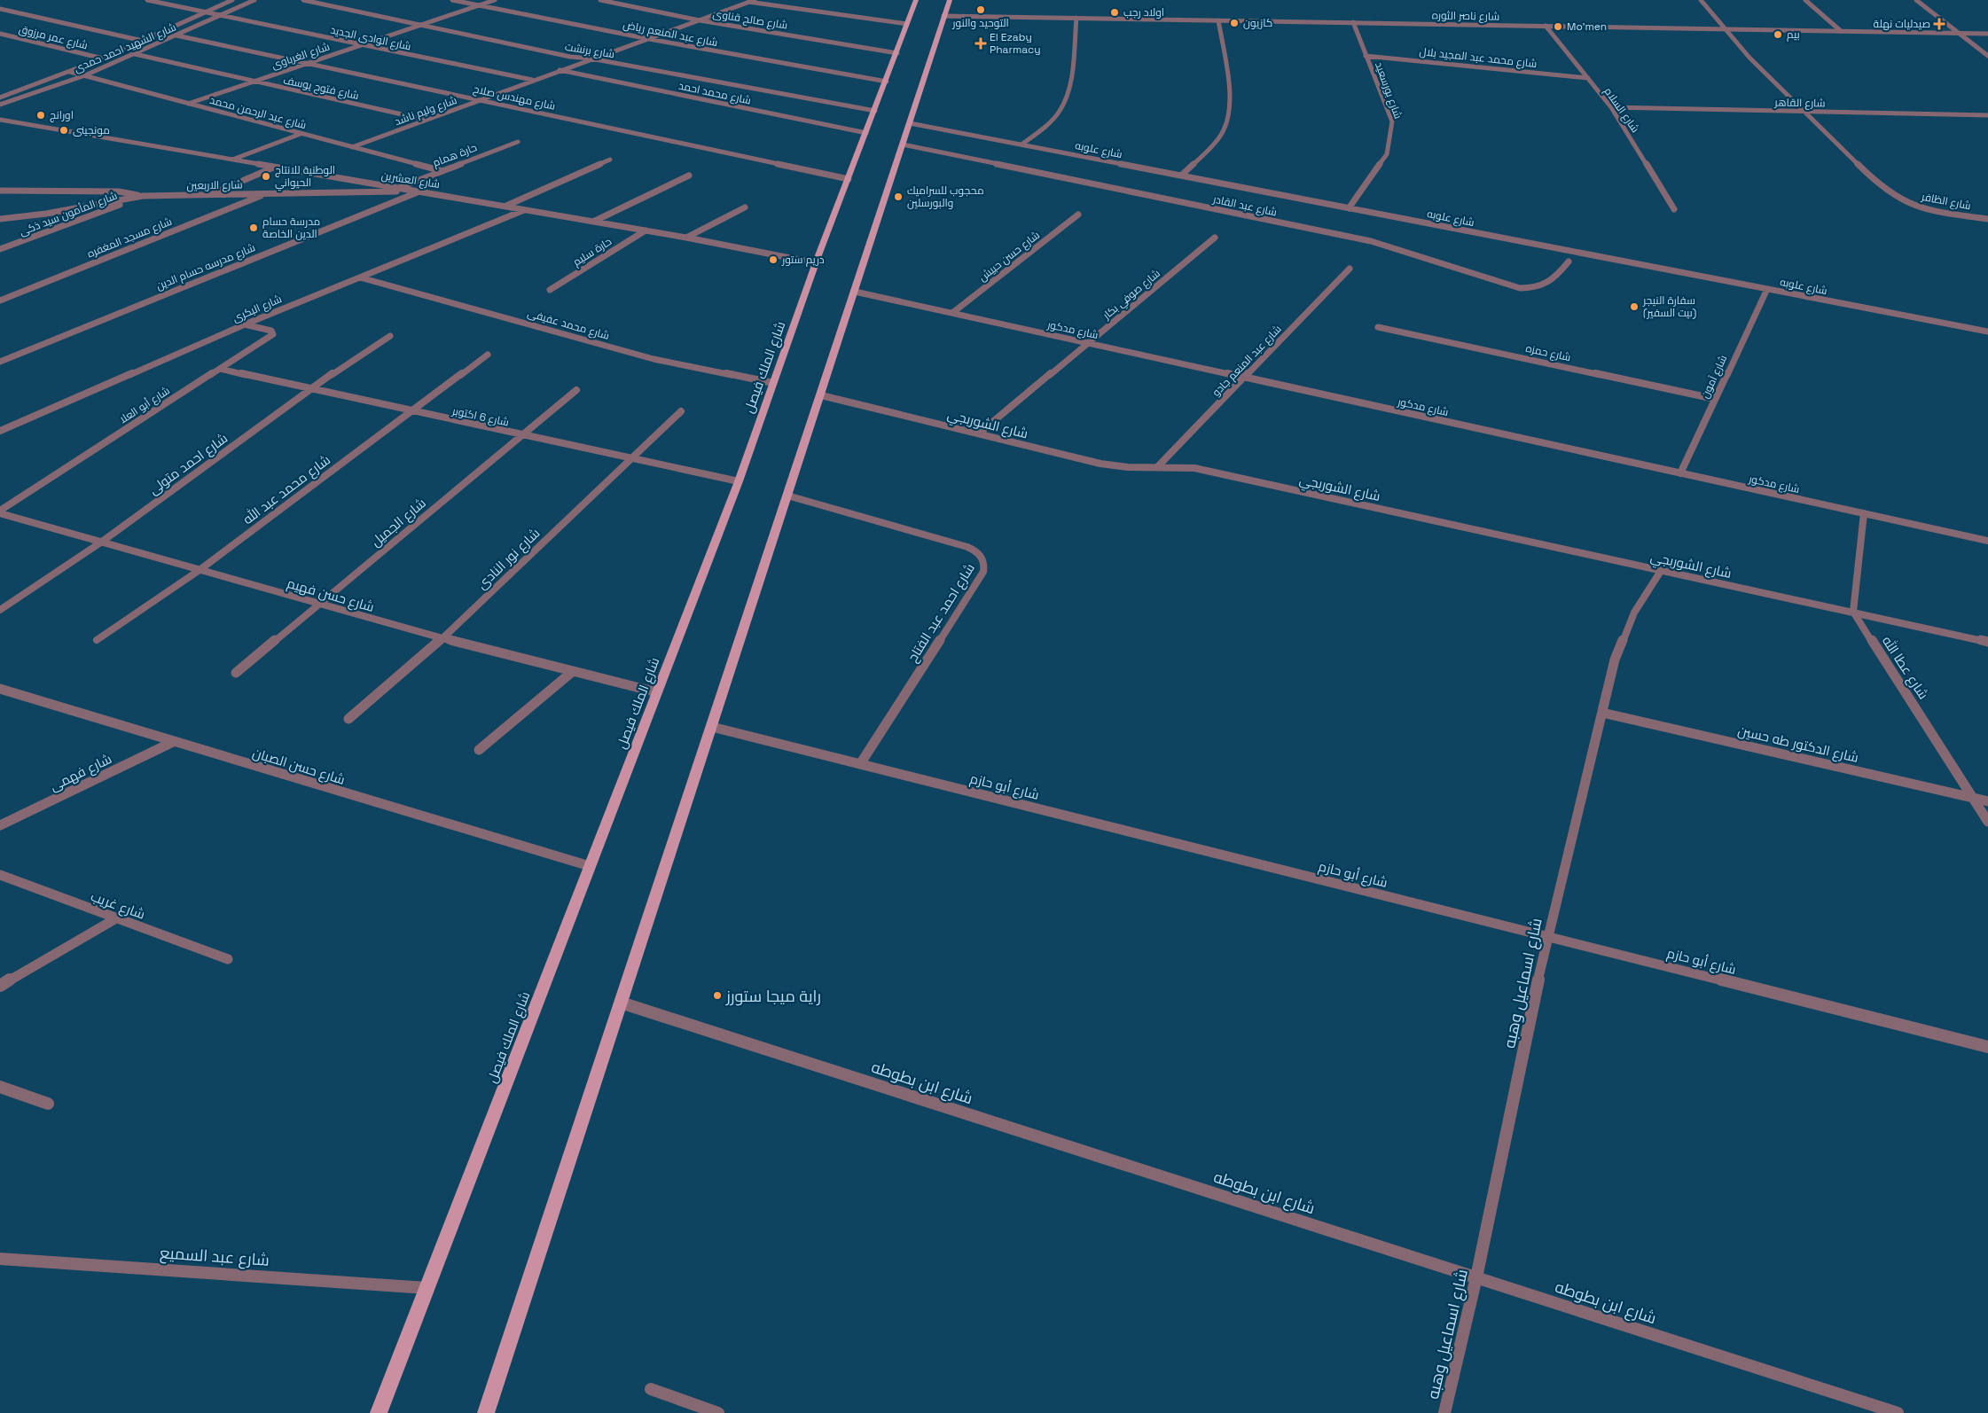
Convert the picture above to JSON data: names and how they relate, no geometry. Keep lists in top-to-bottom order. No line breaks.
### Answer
{"streets":{"main road":["شارع الملك فيصل"],"street":["شارع ناصر الثوره","شارع صالح قناوى","شارع عبد المنعم رياض","شارع عمر مرزوق","شارع الوادى الجديد","شارع الشهيد احمد حمدى","شارع برنشت","شارع الغرباوى","شارع محمد عبد المجيد بلال","شارع فتوح يوسف","شارع بورسعيد","شارع محمد احمد","شارع مهندس صلاح","شارع القاهر","شارع السلام","شارع وليم ناشد","شارع عبد الرحمن محمد","شارع علوبه","حارة همام","شارع العشرين","شارع الاربعين","شارع الظافر","شارع عبد القادر","شارع المأمون سيد ذكى","شارع مسجد المغفره","حارة سليم","شارع حسن حبيش","شارع مدرسه حسام الدين","شارع صوفي بكار","شارع البكرى","شارع محمد عفيفى","شارع مدكور","شارع حمزه","شارع عبد المنعم جادو","شارع آمون","شارع أبو العلا","شارع 6 اكتوبر","شارع الشوربجي","شارع احمد متولى","شارع محمد عبد الله","شارع الجميل","شارع نور النادى","شارع حسن فهيم","شارع احمد عبد الفتاح","شارع عطا الله","شارع الدكتور طه حسين","شارع حسن الصبان","شارع فهمى","شارع أبو حازم","شارع غريب","شارع اسماعيل وهبه","شارع ابن بطوطه","شارع عبد السميع"]},"crossings":[["شارع ناصر الثوره","شارع بورسعيد"],["شارع ناصر الثوره","شارع السلام"],["شارع صالح قناوى","شارع وليم ناشد"],["شارع صالح قناوى","شارع الملك فيصل"],["شارع عبد المنعم رياض","شارع الغرباوى"],["شارع عبد المنعم رياض","شارع وليم ناشد"],["شارع عبد المنعم رياض","شارع الملك فيصل"],["شارع عمر مرزوق","شارع الشهيد احمد حمدى"],["شارع الوادى الجديد","شارع الشهيد احمد حمدى"],["شارع الوادى الجديد","شارع الغرباوى"],["شارع الوادى الجديد","شارع وليم ناشد"],["شارع الشهيد احمد حمدى","شارع فتوح يوسف"],["شارع الشهيد احمد حمدى","شارع مهندس صلاح"],["شارع الشهيد احمد حمدى","شارع عبد الرحمن محمد"],["شارع برنشت","شارع الغرباوى"],["شارع برنشت","شارع وليم ناشد"],["شارع برنشت","شارع الملك فيصل"],["شارع الغرباوى","شارع فتوح يوسف"],["شارع الغرباوى","شارع مهندس صلاح"],["شارع الغرباوى","شارع عبد الرحمن محمد"],["شارع محمد عبد المجيد بلال","شارع بورسعيد"],["شارع محمد عبد المجيد بلال","شارع السلام"],["شارع فتوح يوسف","شارع وليم ناشد"],["شارع بورسعيد","شارع علوبه"],["شارع محمد احمد","شارع وليم ناشد"],["شارع محمد احمد","شارع الملك فيصل"],["شارع مهندس صلاح","شارع وليم ناشد"],["شارع مهندس صلاح","شارع الملك فيصل"],["شارع القاهر","شارع السلام"],["شارع القاهر","شارع الظافر"],["شارع وليم ناشد","شارع عبد الرحمن محمد"],["شارع عبد الرحمن محمد","حارة همام"],["شارع علوبه","شارع آمون"],["حارة همام","شارع العشرين"],["شارع العشرين","شارع الاربعين"],["شارع العشرين","حارة سليم"],["شارع العشرين","شارع مدرسه حسام الدين"],["شارع العشرين","شارع البكرى"],["شارع العشرين","شارع الملك فيصل"],["شارع الاربعين","شارع المأمون سيد ذكى"],["شارع الاربعين","شارع مسجد المغفره"],["شارع الاربعين","شارع مدرسه حسام الدين"],["شارع حسن حبيش","شارع مدكور"],["شارع صوفي بكار","شارع مدكور"],["شارع صوفي بكار","شارع الشوربجي"],["شارع البكرى","شارع محمد عفيفى"],["شارع البكرى","شارع أبو العلا"],["شارع محمد عفيفى","شارع الملك فيصل"],["شارع مدكور","شارع عبد المنعم جادو"],["شارع مدكور","شارع آمون"],["شارع حمزه","شارع آمون"],["شارع عبد المنعم جادو","شارع الشوربجي"],["شارع الملك فيصل","شارع 6 اكتوبر"],["شارع الملك فيصل","شارع حسن فهيم"],["شارع الملك فيصل","شارع حسن الصبان"],["شارع الملك فيصل","شارع عبد السميع"],["شارع أبو العلا","شارع 6 اكتوبر"],["شارع أبو العلا","شارع حسن فهيم"],["شارع 6 اكتوبر","شارع احمد متولى"],["شارع 6 اكتوبر","شارع محمد عبد الله"],["شارع 6 اكتوبر","شارع الجميل"],["شارع 6 اكتوبر","شارع نور النادى"],["شارع الشوربجي","شارع عطا الله"],["شارع الشوربجي","شارع اسماعيل وهبه"],["شارع احمد متولى","شارع حسن فهيم"],["شارع محمد عبد الله","شارع حسن فهيم"],["شارع الجميل","شارع حسن فهيم"],["شارع نور النادى","شارع حسن فهيم"],["شارع احمد عبد الفتاح","شارع أبو حازم"],["شارع عطا الله","شارع الدكتور طه حسين"],["شارع الدكتور طه حسين","شارع اسماعيل وهبه"],["شارع حسن الصبان","شارع فهمى"],["شارع أبو حازم","شارع اسماعيل وهبه"],["شارع اسماعيل وهبه","شارع ابن بطوطه"]],"places":{"other":["التوحيد والنور","اولاد رجب","كازيون","Mo'men","بيم","اورانج","مونجينى","الوطنية للانتاج الحيواني","محجوب للسراميك والبورسلين","مدرسة حسام الدين الخاصة","دريم ستور","سفارة النيجر (بيت السفير)","راية ميجا ستورز"],"health":["صيدليات نهلة","El Ezaby Pharmacy"]}}
